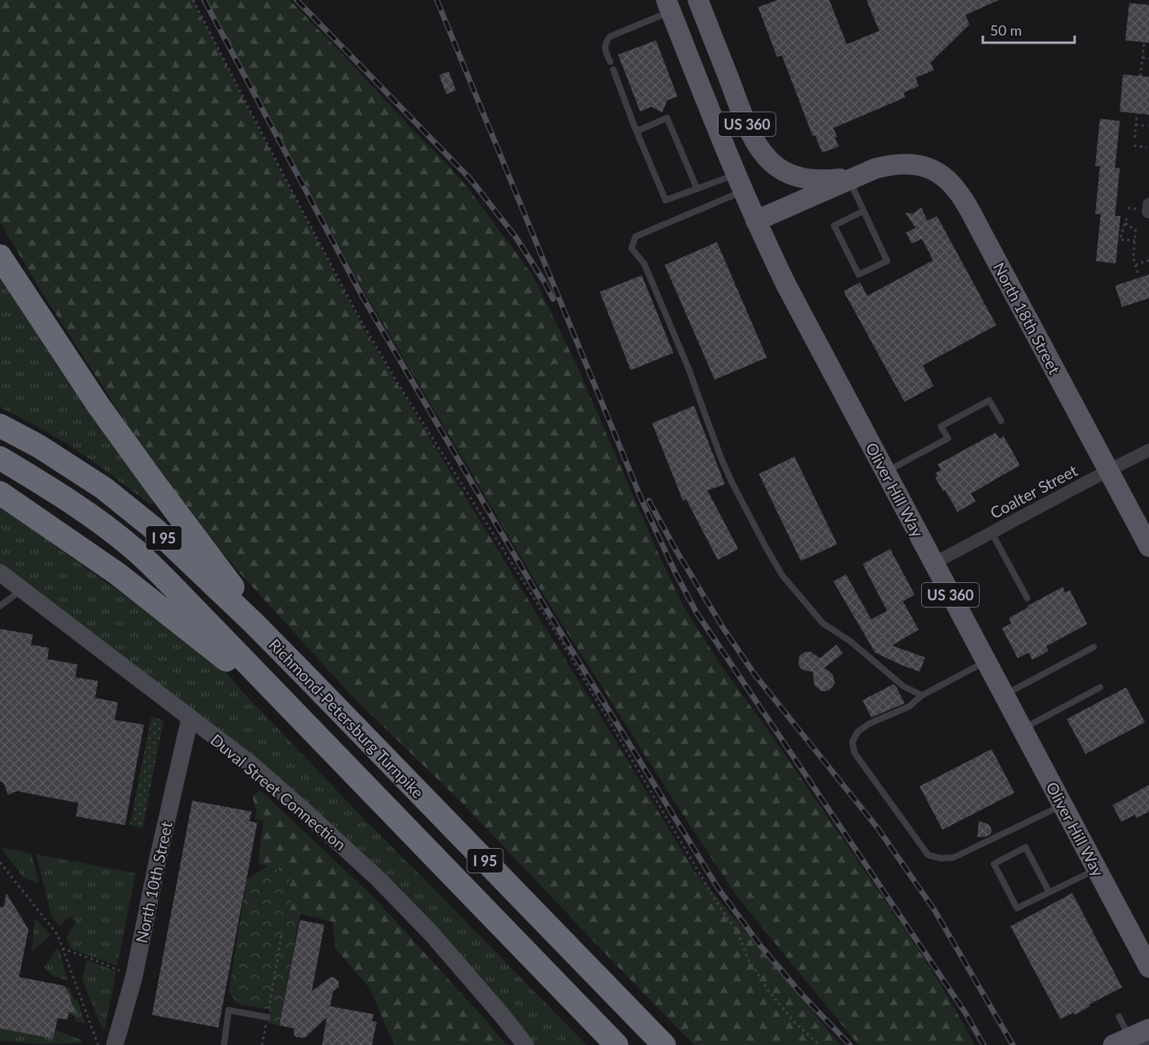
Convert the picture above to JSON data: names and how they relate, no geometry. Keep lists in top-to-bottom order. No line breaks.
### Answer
{"streets":{"highway":["I 95","Richmond-Petersburg Turnpike"],"main road":["US 360","North 18th Street","Oliver Hill Way"],"street":["Coalter Street","Duval Street Connection","North 10th Street"]},"crossings":[["US 360","North 18th Street"],["North 18th Street","Oliver Hill Way"],["North 18th Street","Coalter Street"],["Oliver Hill Way","Coalter Street"],["Duval Street Connection","North 10th Street"]],"scale_bar":"50 m"}
